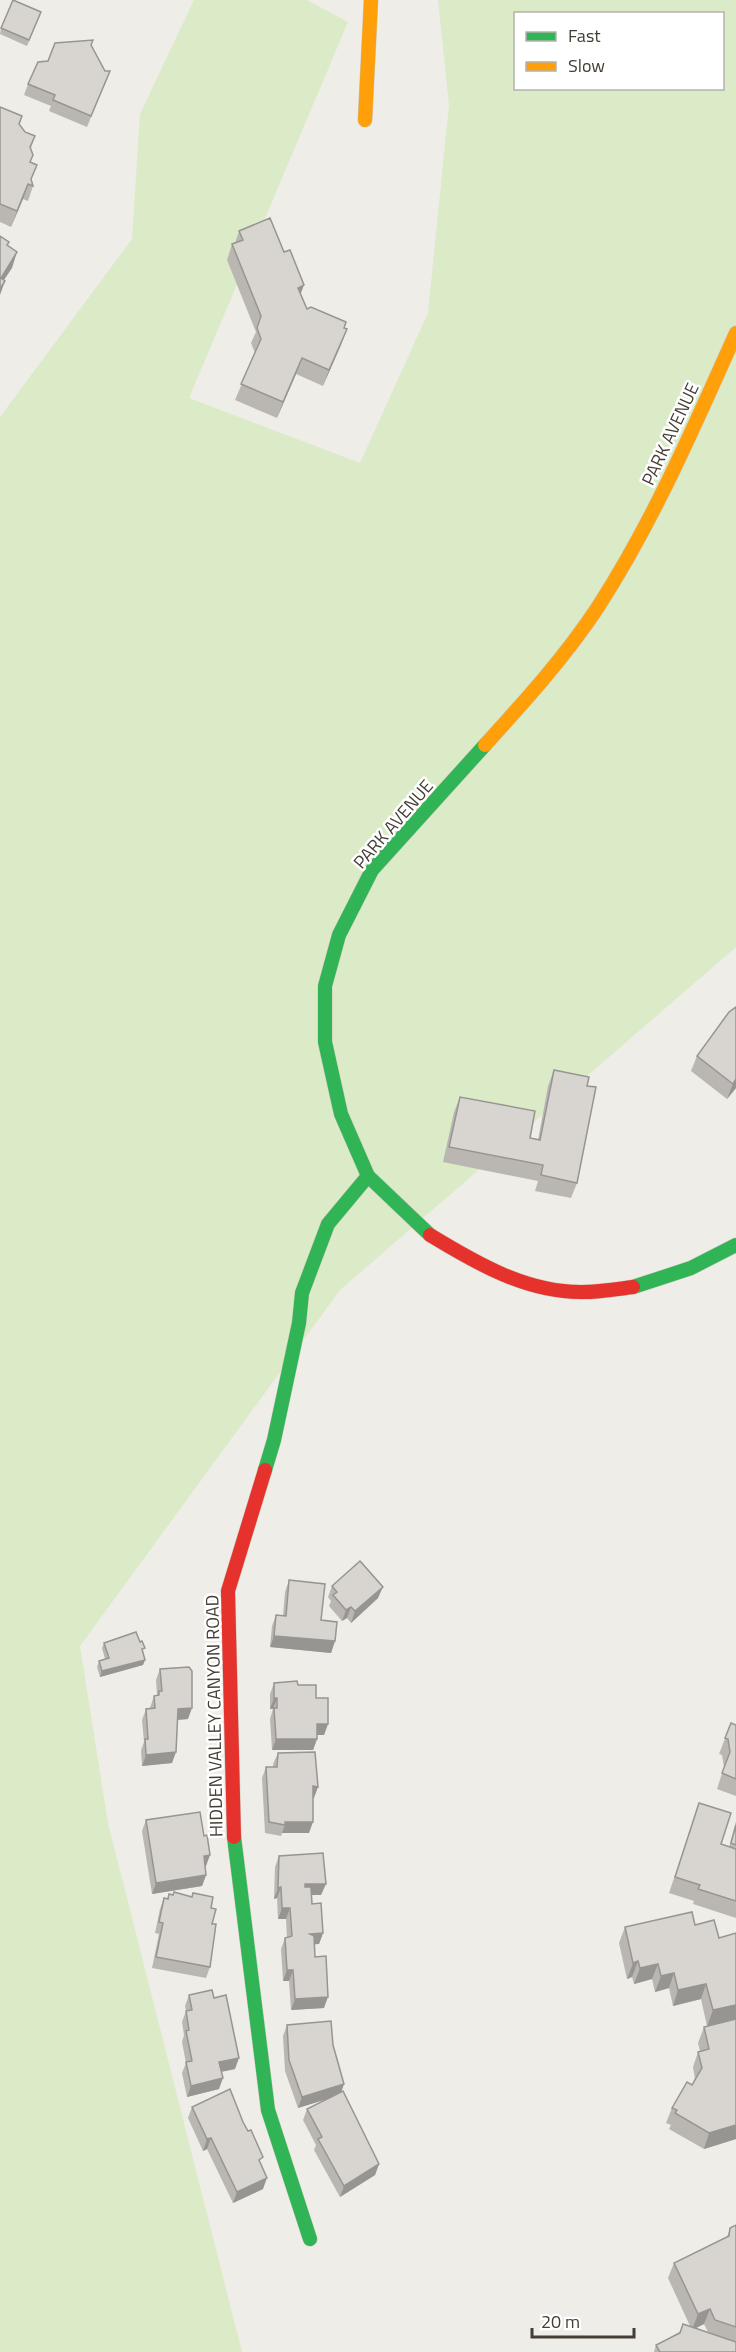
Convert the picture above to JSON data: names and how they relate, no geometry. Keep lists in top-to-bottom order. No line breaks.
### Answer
{"streets":{"main road":["PARK AVENUE","HIDDEN VALLEY CANYON ROAD"]},"crossings":[["PARK AVENUE","HIDDEN VALLEY CANYON ROAD"]],"legend":["Fast","Slow"],"scale_bar":"20 m"}
